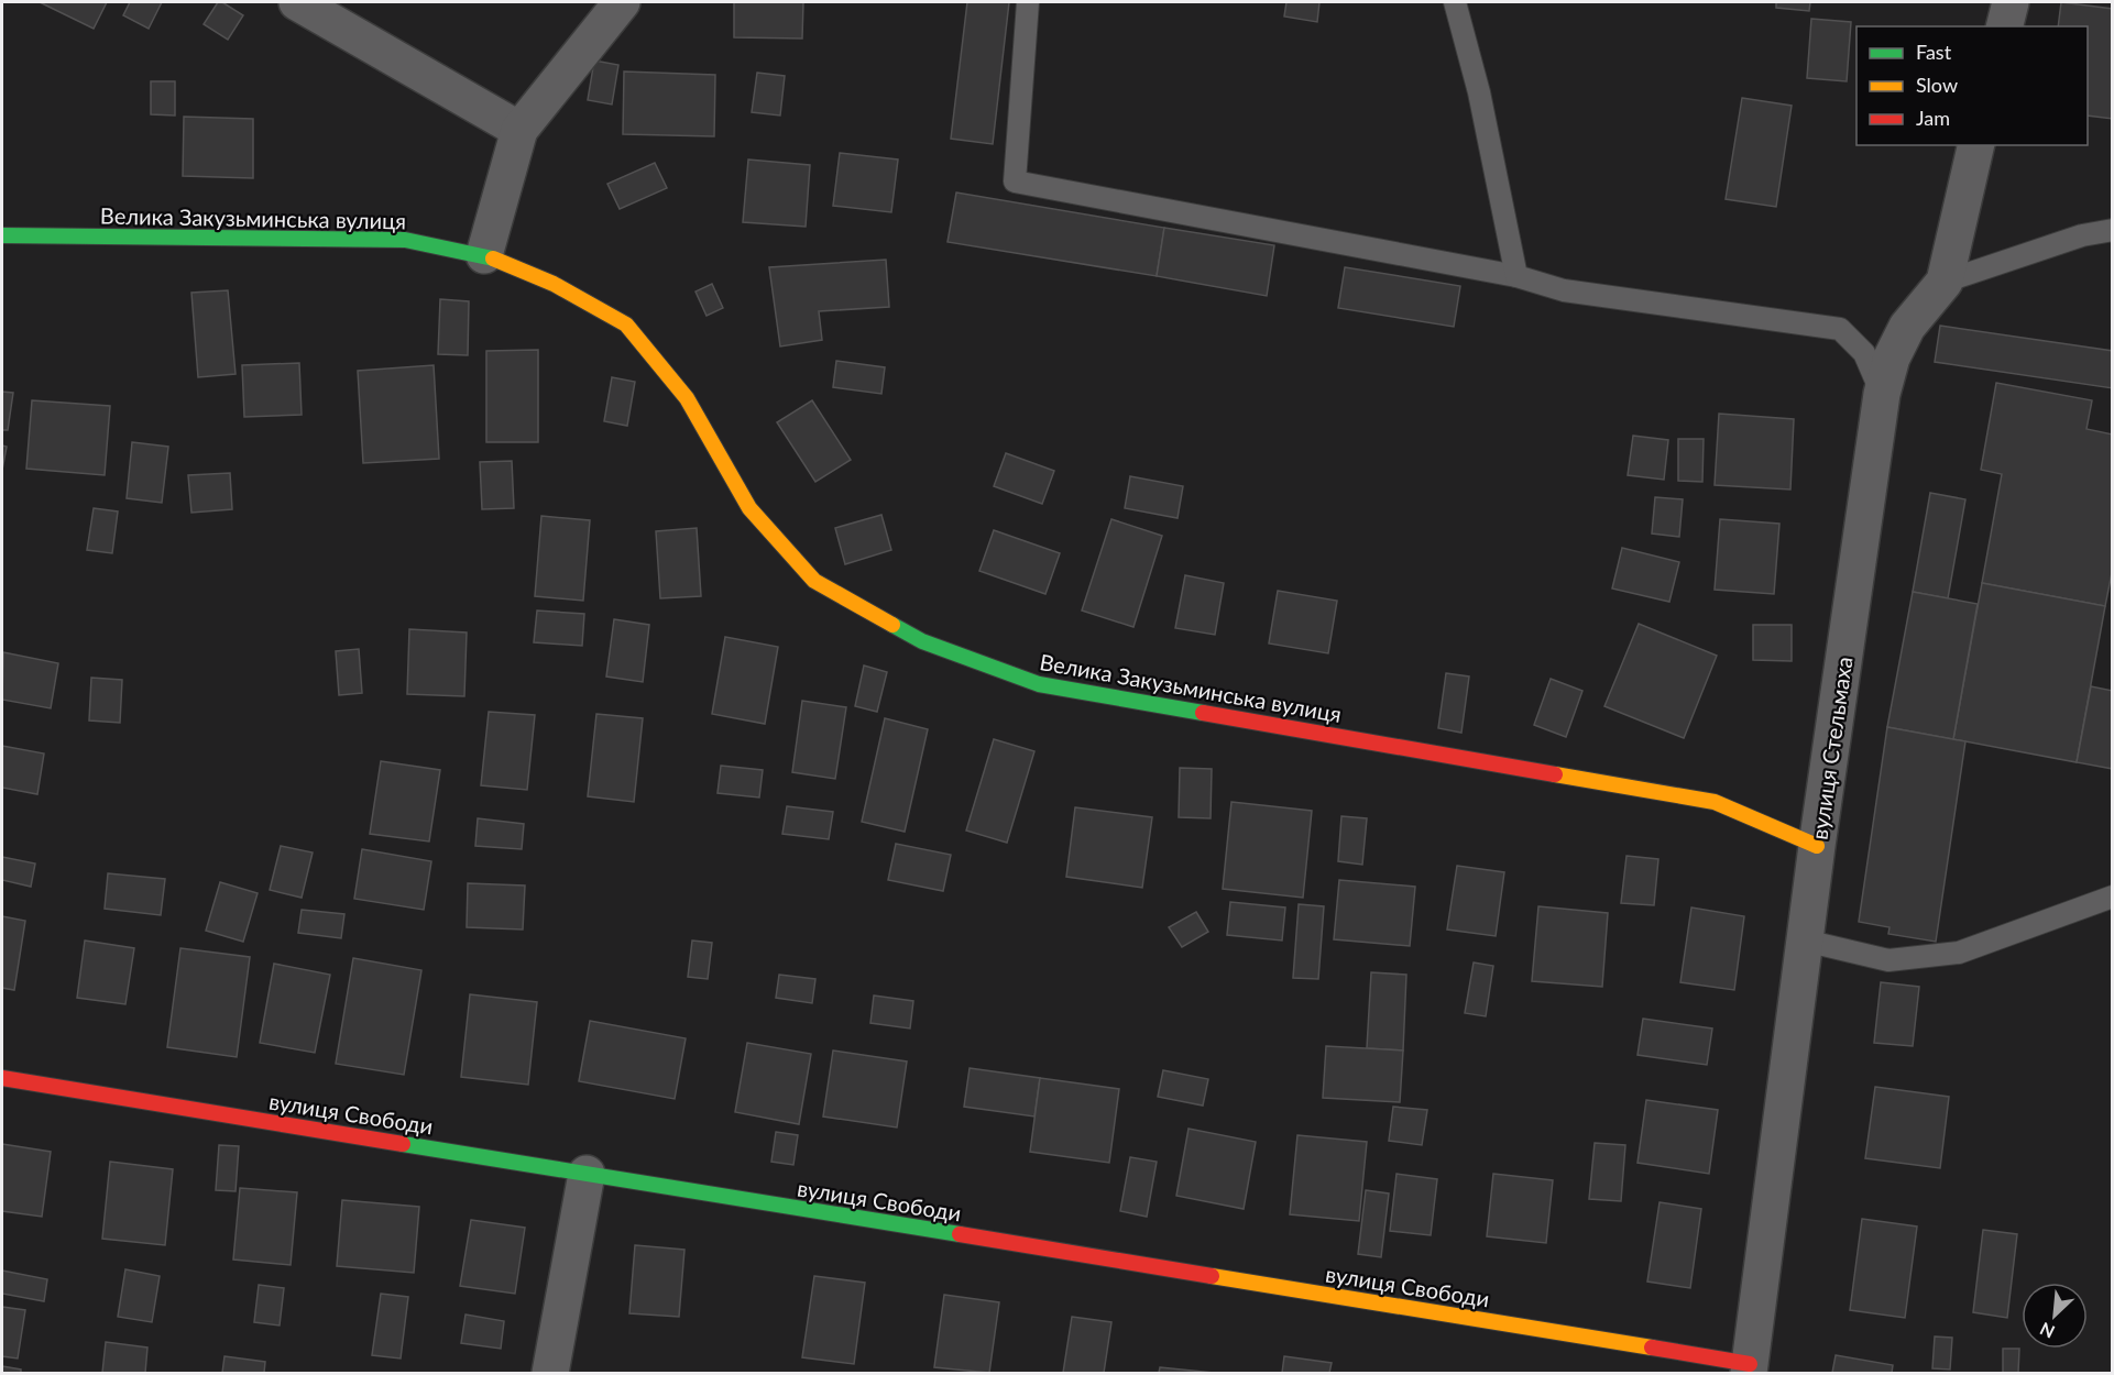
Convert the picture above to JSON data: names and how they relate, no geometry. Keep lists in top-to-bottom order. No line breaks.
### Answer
{"streets":{"street":["Велика Закузьминська вулиця","вулиця Стельмаха","вулиця Свободи"]},"crossings":[["Велика Закузьминська вулиця","вулиця Стельмаха"],["вулиця Стельмаха","вулиця Свободи"]],"legend":["Fast","Slow","Jam"],"north":"bottom left"}
